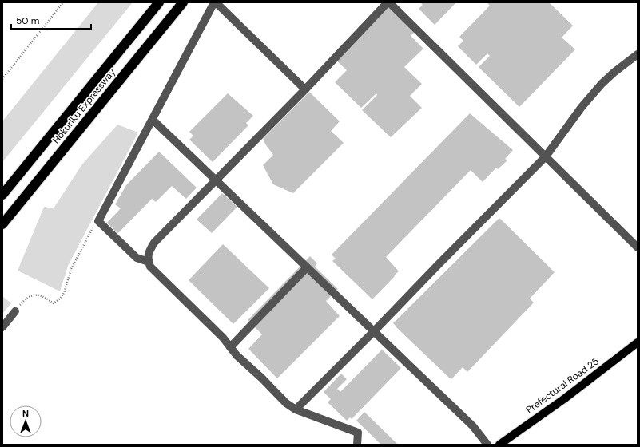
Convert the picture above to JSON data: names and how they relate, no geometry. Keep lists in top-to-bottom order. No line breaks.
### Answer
{"streets":{"highway":["Hokuriku Expressway"],"main road":["Prefectural Road 25"]},"scale_bar":"50 m","north":"top"}
